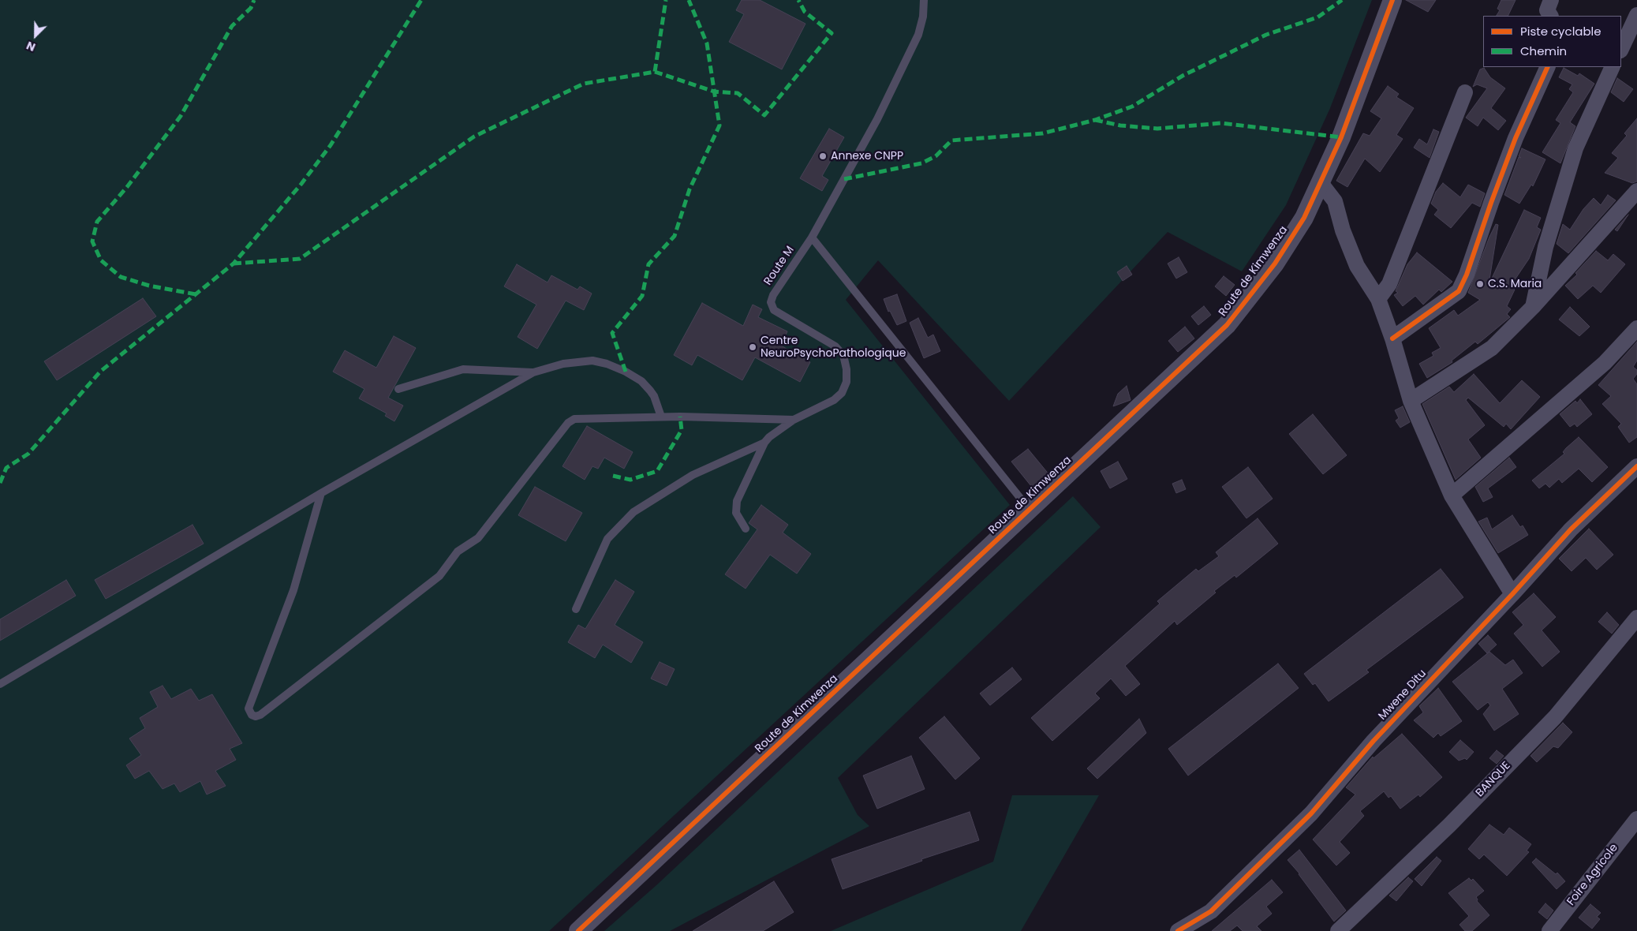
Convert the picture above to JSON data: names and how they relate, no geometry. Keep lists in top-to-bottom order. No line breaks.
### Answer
{"streets":{"street":["Route de Kimwenza","Mwene Ditu","BANQUE","Foire Agricole"],"lane":["Route M"]},"places":["Annexe CNPP","C.S. Maria","Centre NeuroPsychoPathologique"],"legend":["Piste cyclable","Chemin"],"north":"bottom left"}
